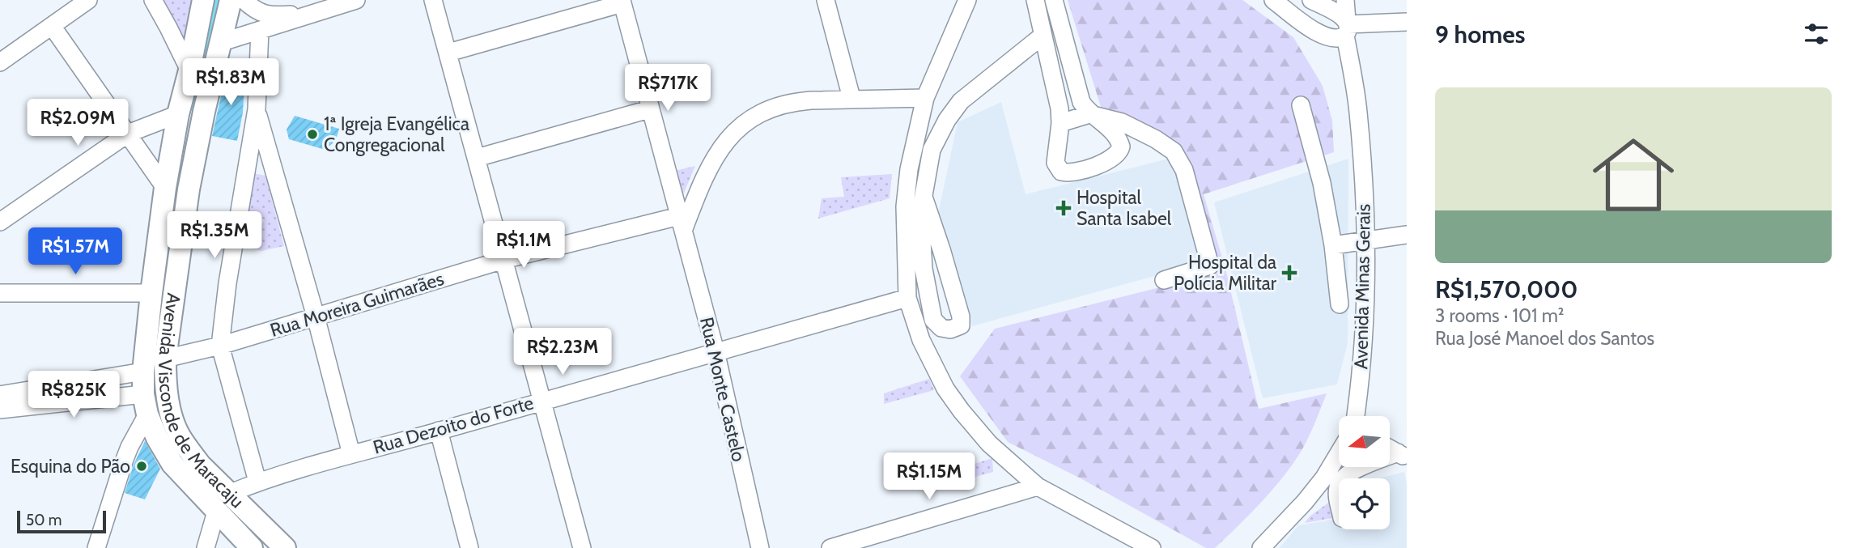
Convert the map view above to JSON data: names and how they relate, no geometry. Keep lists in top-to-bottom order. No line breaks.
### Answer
{"streets":{"main road":["Avenida Visconde de Maracaju"],"street":["Avenida Minas Gerais","Rua Moreira Guimarães","Rua Monte Castelo","Rua Dezoito do Forte"]},"crossings":[["Rua Moreira Guimarães","Rua Monte Castelo"],["Rua Moreira Guimarães","Avenida Visconde de Maracaju"],["Rua Monte Castelo","Rua Dezoito do Forte"],["Avenida Visconde de Maracaju","Rua Dezoito do Forte"]],"places":{"other":["1ª Igreja Evangélica Congregacional","Esquina do Pão"],"health":["Hospital Santa Isabel","Hospital da Polícia Militar"]},"scale_bar":"50 m","north":"left","page":{"heading":"9 homes","price":["R$1.83M","R$717K","R$2.09M","R$1.35M","R$1.1M","R$1.57M","R$2.23M","R$825K","R$1.15M"],"list":[{"name":"R$1,570,000","note":"3 rooms · 101 m² · Rua José Manoel dos Santos"}],"scale":"50 m"}}
